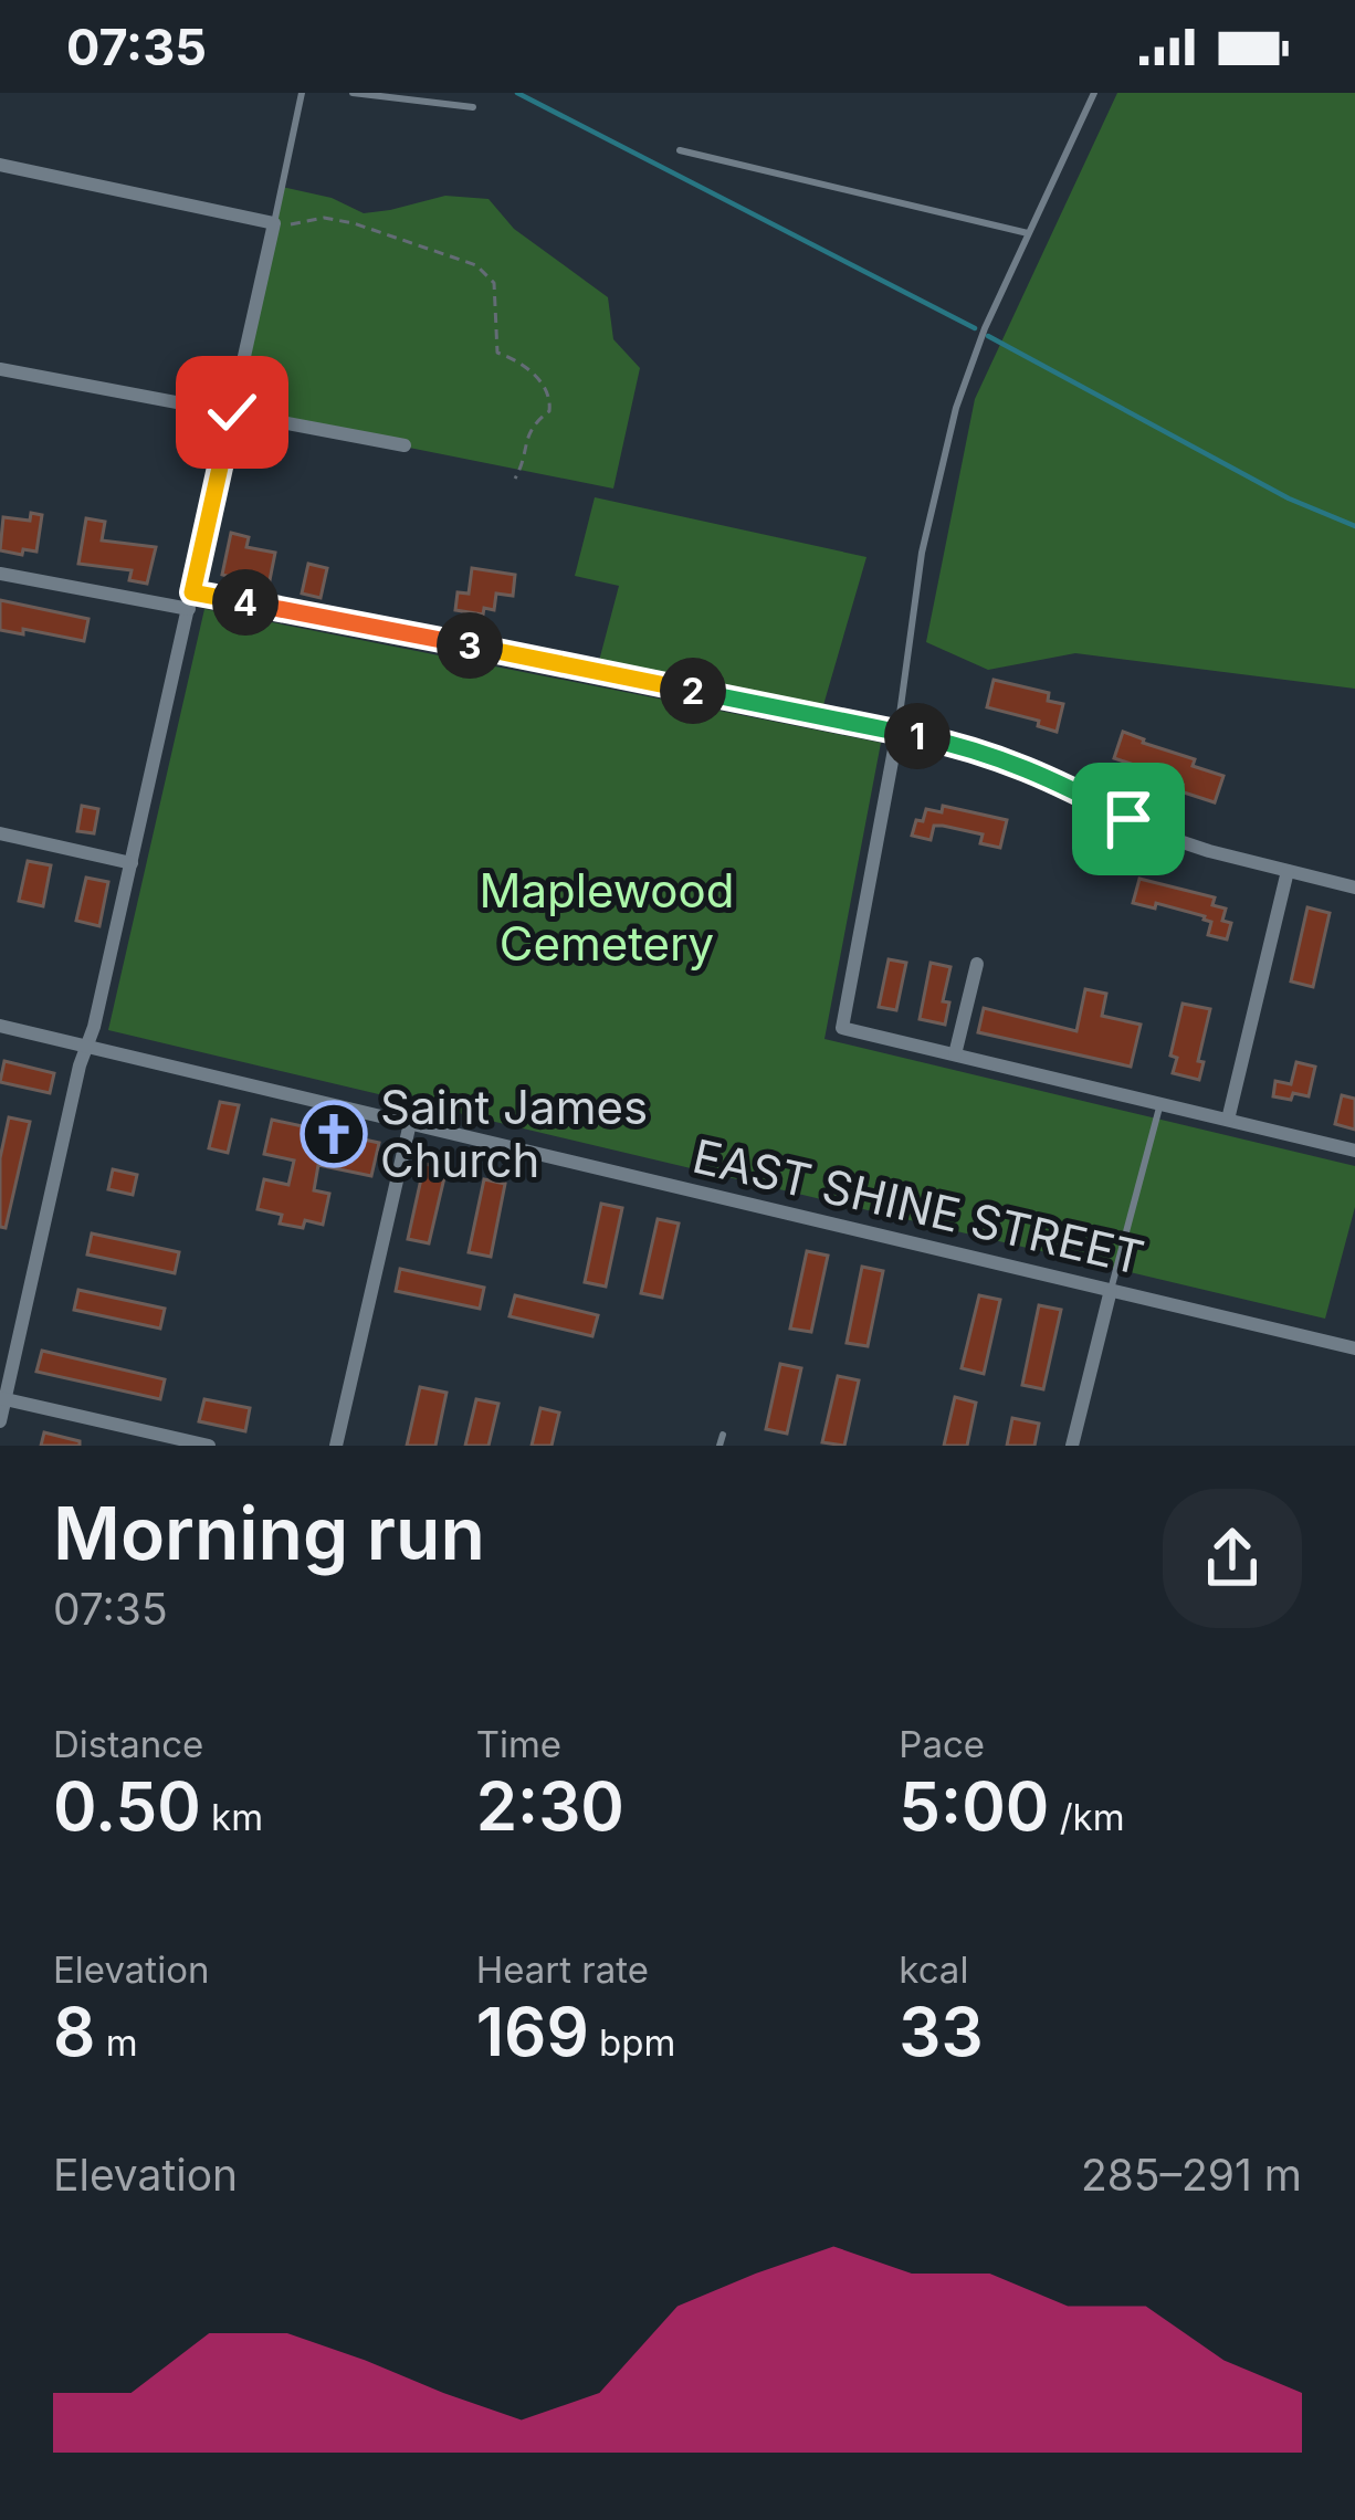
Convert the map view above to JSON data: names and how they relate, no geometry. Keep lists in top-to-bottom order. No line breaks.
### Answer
{"streets":{"street":["EAST SHINE STREET"]},"parks":["Maplewood Cemetery"],"places":{"church":["Saint James Church"]},"page":{"status":"07:35","pins":["4","3","2","1"],"heading":["Morning run","07:35"],"stats":[["Distance","0.50 km"],["Time","2:30"],["Pace","5:00 /km"],["Elevation","8 m"],["Heart rate","169 bpm"],["kcal","33"]],"chart":["Elevation","285–291 m"]}}
